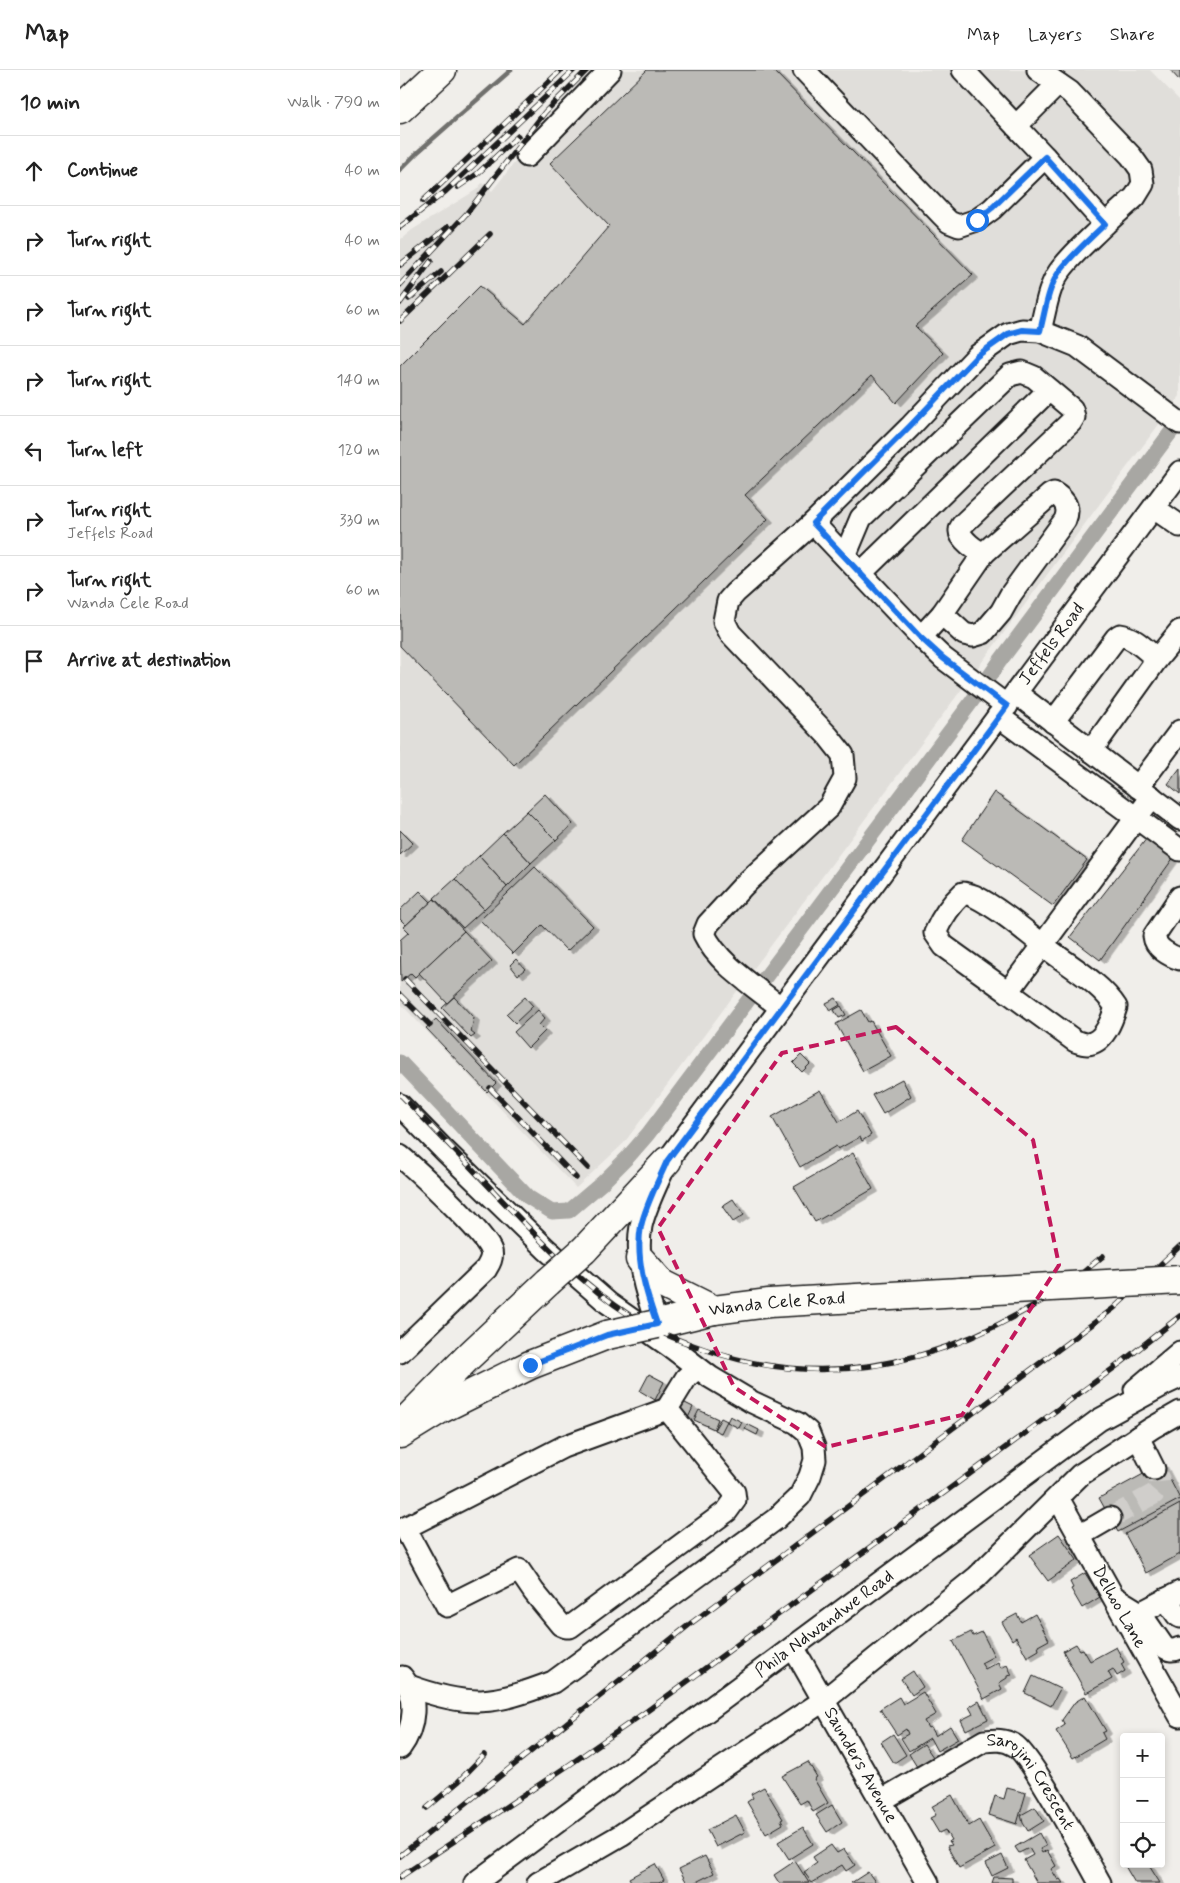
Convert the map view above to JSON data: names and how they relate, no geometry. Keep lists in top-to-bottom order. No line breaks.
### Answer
{"streets":{"main road":["Wanda Cele Road"],"street":["Jeffels Road","Delhoo Lane","Phila Ndwandwe Road","Saunders Avenue","Sarojini Crescent"]},"crossings":[["Jeffels Road","Wanda Cele Road"],["Phila Ndwandwe Road","Saunders Avenue"],["Saunders Avenue","Sarojini Crescent"]],"page":{"header":"Map","nav":["Map","Layers","Share"],"heading":["10 min","Walk · 790 m"],"list":[["Continue","40 m"],["Turn right","40 m"],["Turn right","60 m"],["Turn right","140 m"],["Turn left","120 m"],["Turn right","Jeffels Road","330 m"],["Turn right","Wanda Cele Road","60 m"],"Arrive at destination"],"map_buttons":["+","−"]}}
